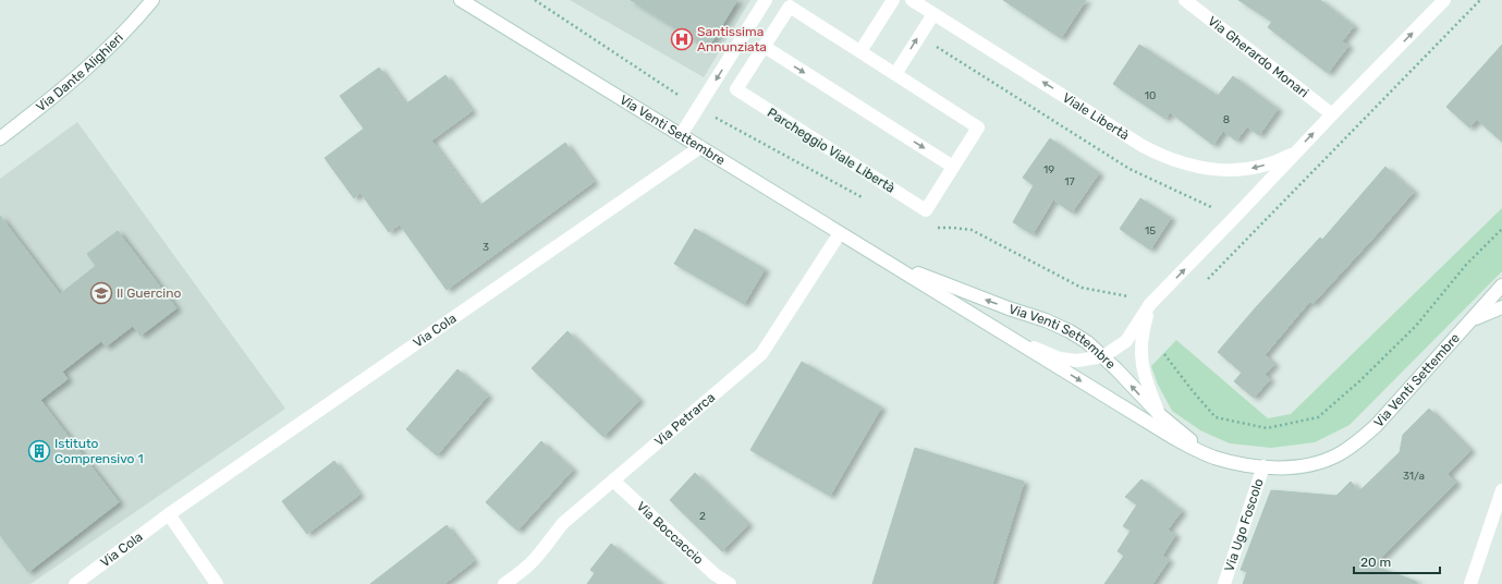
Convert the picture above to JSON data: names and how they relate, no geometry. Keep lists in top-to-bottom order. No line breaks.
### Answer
{"streets":{"street":["Via Gherardo Monari","Via Dante Alighieri","Viale Libertà","Via Venti Settembre","Parcheggio Viale Libertà","Via Cola","Via Petrarca","Via Ugo Foscolo","Via Boccaccio"]},"crossings":[["Via Gherardo Monari","Viale Libertà"],["Viale Libertà","Via Venti Settembre"],["Via Venti Settembre","Via Cola"],["Via Venti Settembre","Via Petrarca"],["Via Venti Settembre","Via Ugo Foscolo"],["Via Petrarca","Via Boccaccio"]],"places":{"hospital":["Santissima Annunziata"],"school or university":["Il Guercino"],"building":["Istituto Comprensivo 1"]},"house_numbers":["10","8","19","17","15","3","31/a","2"],"scale_bar":"20 m"}
